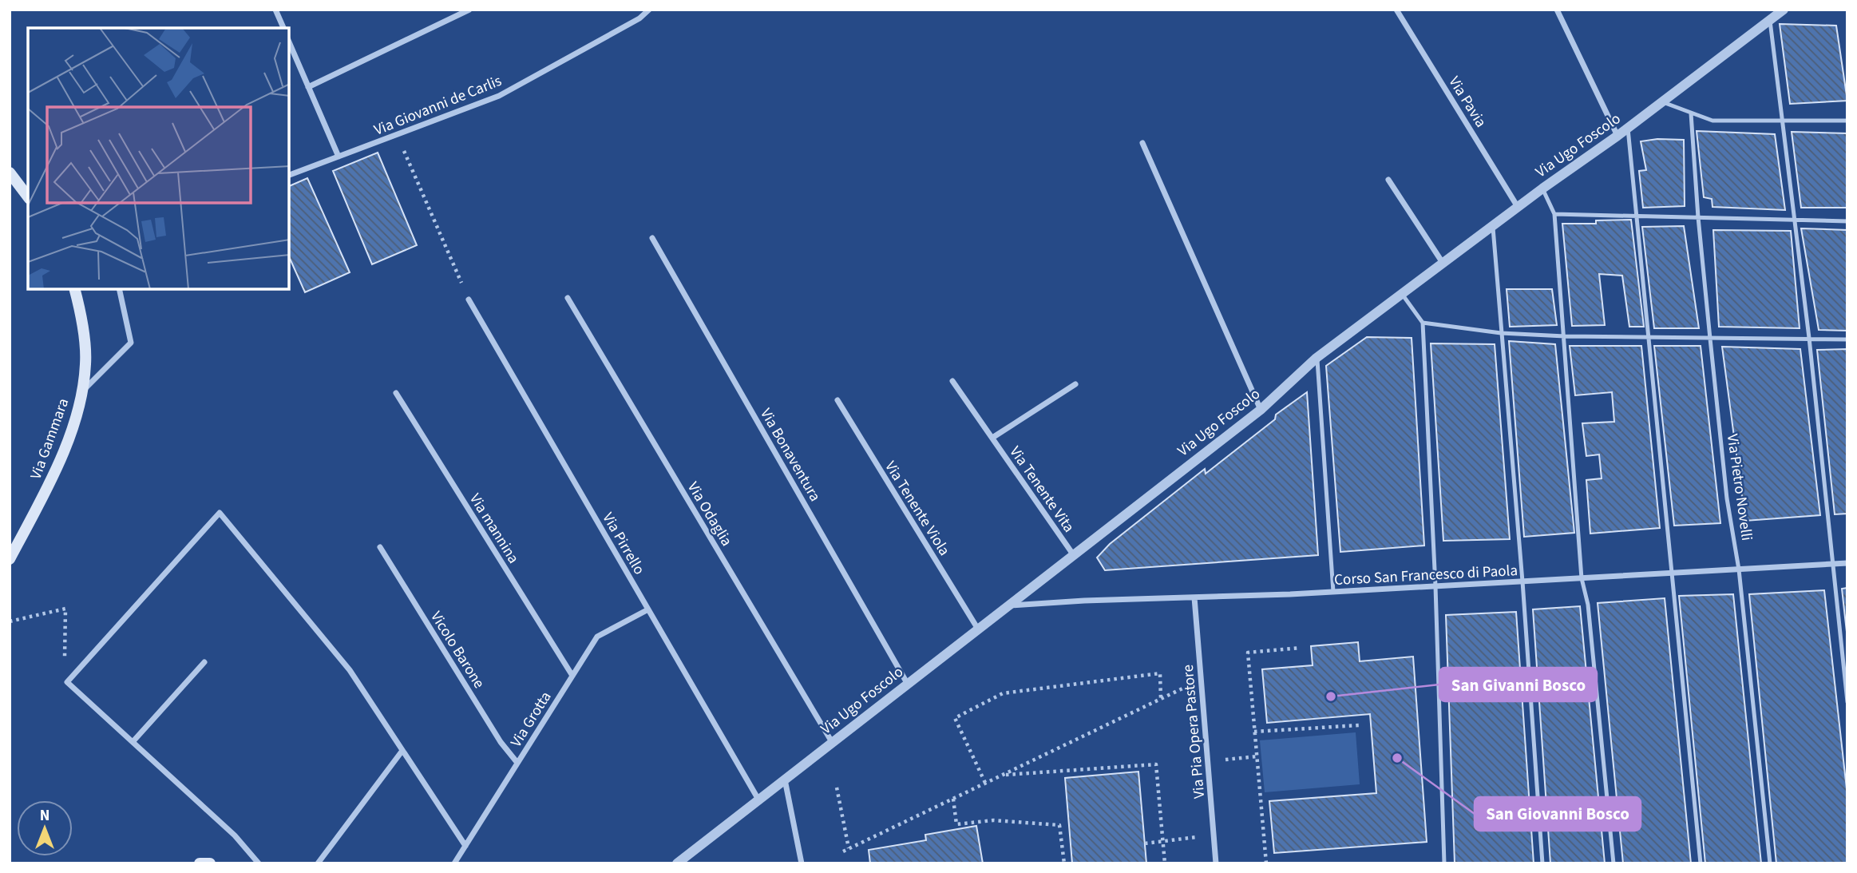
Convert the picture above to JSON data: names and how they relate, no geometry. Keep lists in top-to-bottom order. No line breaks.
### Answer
{"streets":{"main road":["Via Gammara"],"street":["Via Pavia","Via Giovanni de Carlis","Via Ugo Foscolo","Via Bonaventura","Via Tenente Vita","Via Tenente Viola","Via Odaglia","Via mannina","Via Pirrello","Corso San Francesco di Paola","Vicolo Barone","Via Grotta","Via Pia Opera Pastore"],"lane":["Via Pietro Novelli"]},"crossings":[["Via Pavia","Via Ugo Foscolo"],["Via Ugo Foscolo","Via Bonaventura"],["Via Ugo Foscolo","Via Tenente Vita"],["Via Ugo Foscolo","Via Tenente Viola"],["Via Ugo Foscolo","Via Odaglia"],["Via Ugo Foscolo","Via Pirrello"],["Via Ugo Foscolo","Corso San Francesco di Paola"],["Via Pietro Novelli","Corso San Francesco di Paola"],["Via mannina","Via Grotta"],["Via Pirrello","Via Grotta"],["Corso San Francesco di Paola","Via Pia Opera Pastore"],["Vicolo Barone","Via Grotta"]],"places":["San Givanni Bosco","San Giovanni Bosco"],"north":"top"}
